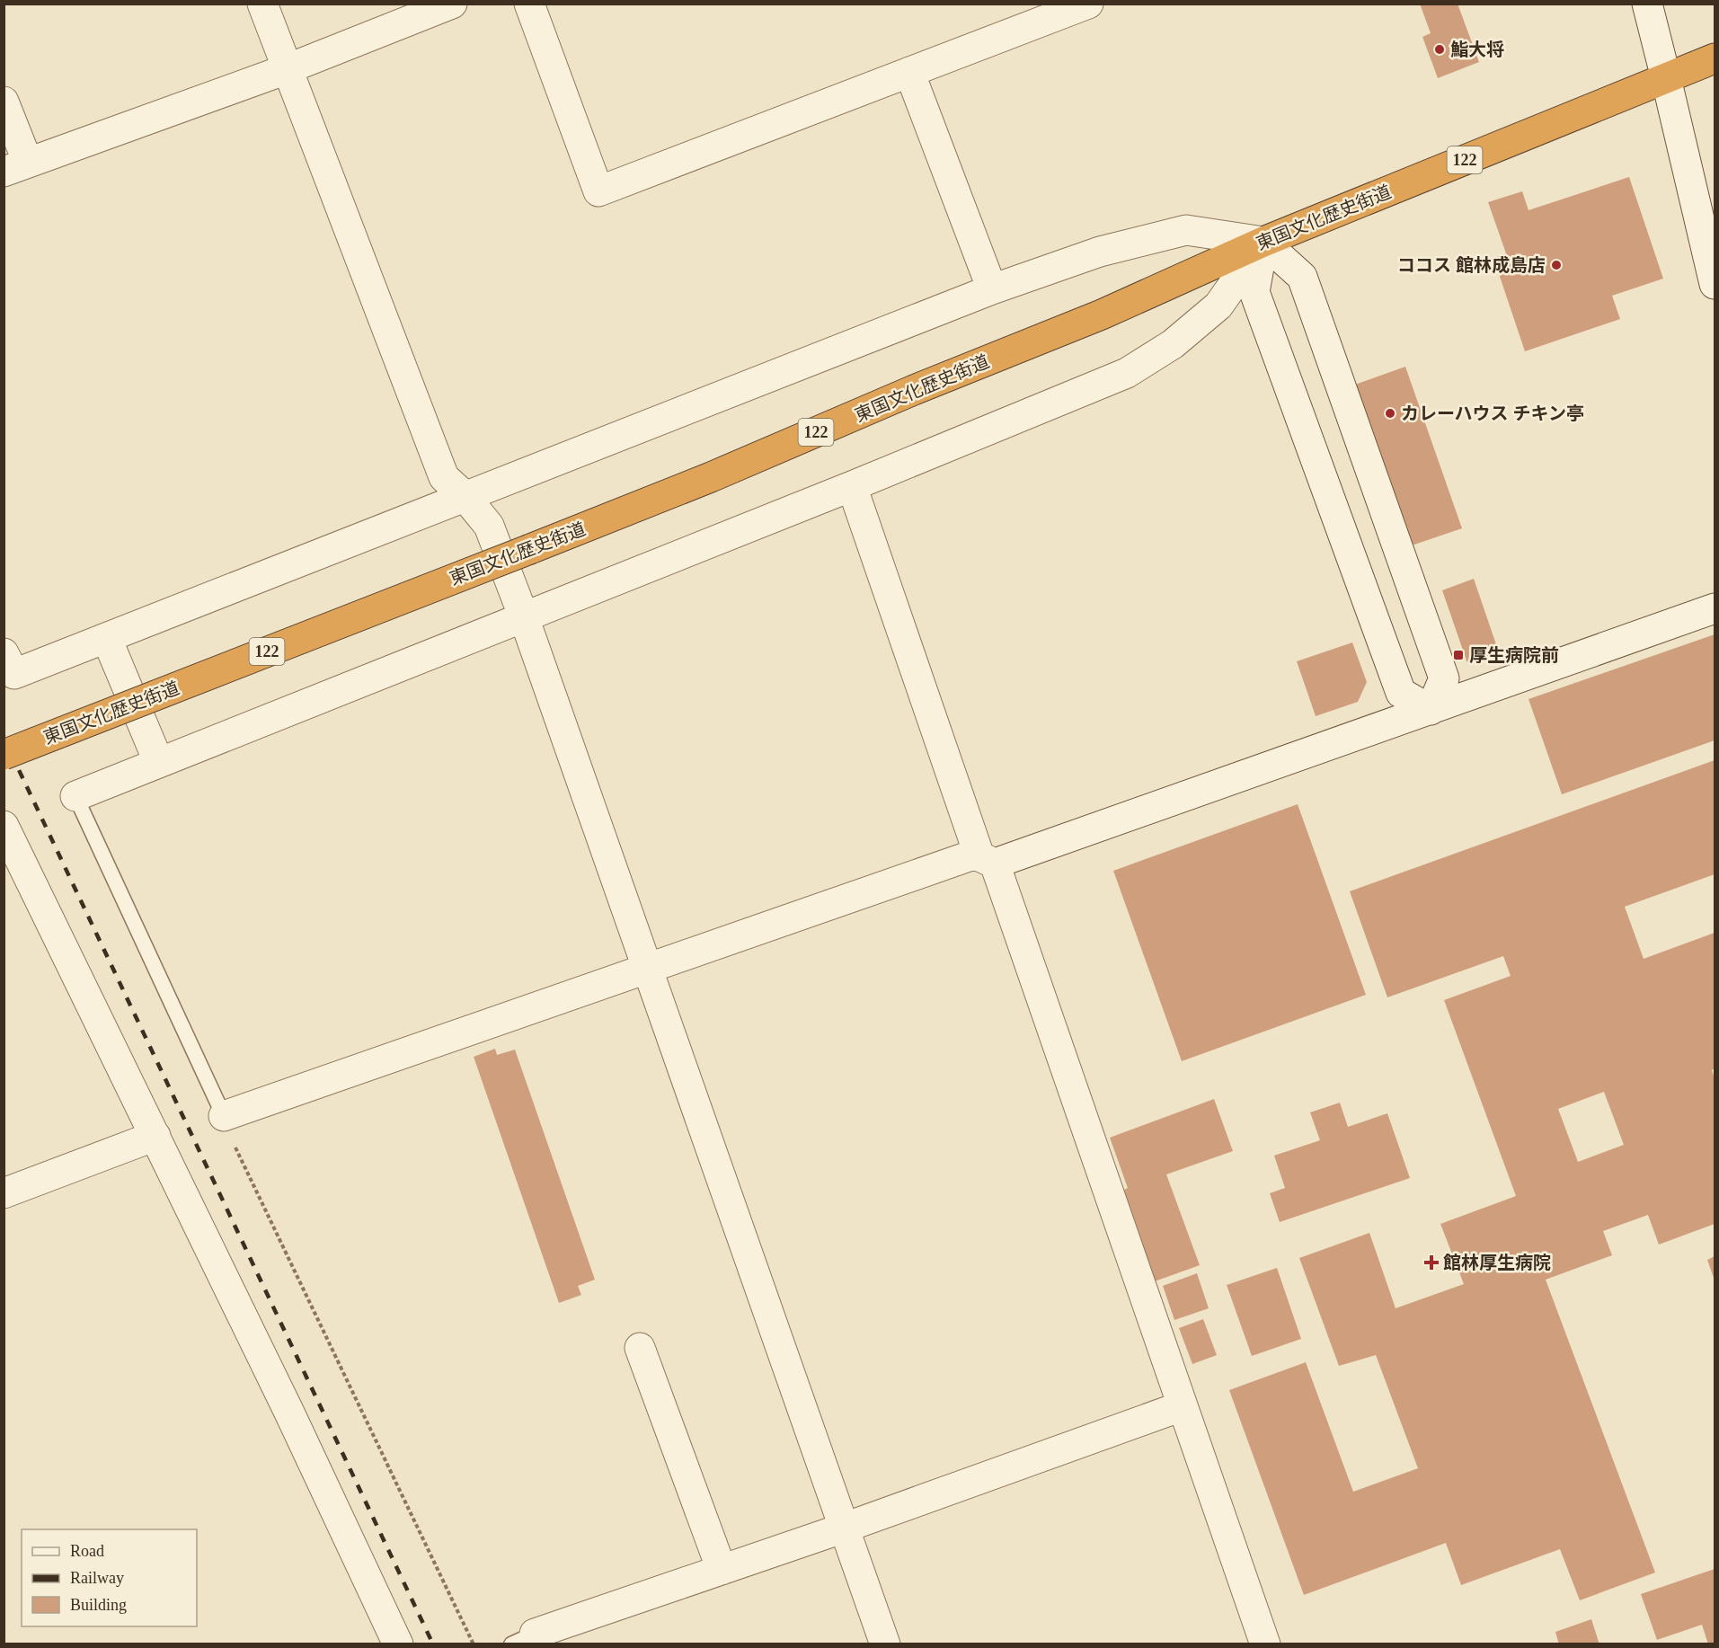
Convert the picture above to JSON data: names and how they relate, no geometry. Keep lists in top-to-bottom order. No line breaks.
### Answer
{"streets":{"highway":["122","東国文化歴史街道"]},"places":{"other":["鮨大将","ココス 館林成島店","カレーハウス チキン亭"],"transit":["厚生病院前"],"health":["館林厚生病院"]},"legend":["Road","Railway","Building"]}
